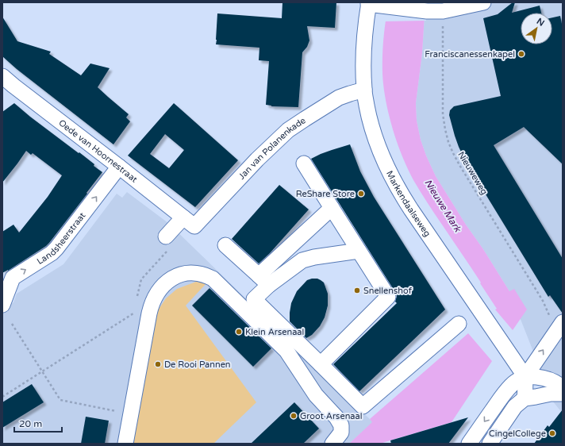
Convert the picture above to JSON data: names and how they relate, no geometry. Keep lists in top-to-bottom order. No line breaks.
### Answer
{"streets":{"street":["Jan van Polanenkade","Oede van Hoornestraat","Markendaalseweg","Landsheerstraat"],"path":["Nieuweweg"]},"crossings":[["Jan van Polanenkade","Oede van Hoornestraat"],["Jan van Polanenkade","Markendaalseweg"],["Oede van Hoornestraat","Landsheerstraat"],["Nieuweweg","Markendaalseweg"]],"one_way":["Landsheerstraat"],"water":["Nieuwe Mark"],"places":["Franciscanessenkapel","ReShare Store","Snellenshof","Klein Arsenaal","De Rooi Pannen","Groot Arsenaal","CingelCollege"],"scale_bar":"20 m","north":"top right"}
